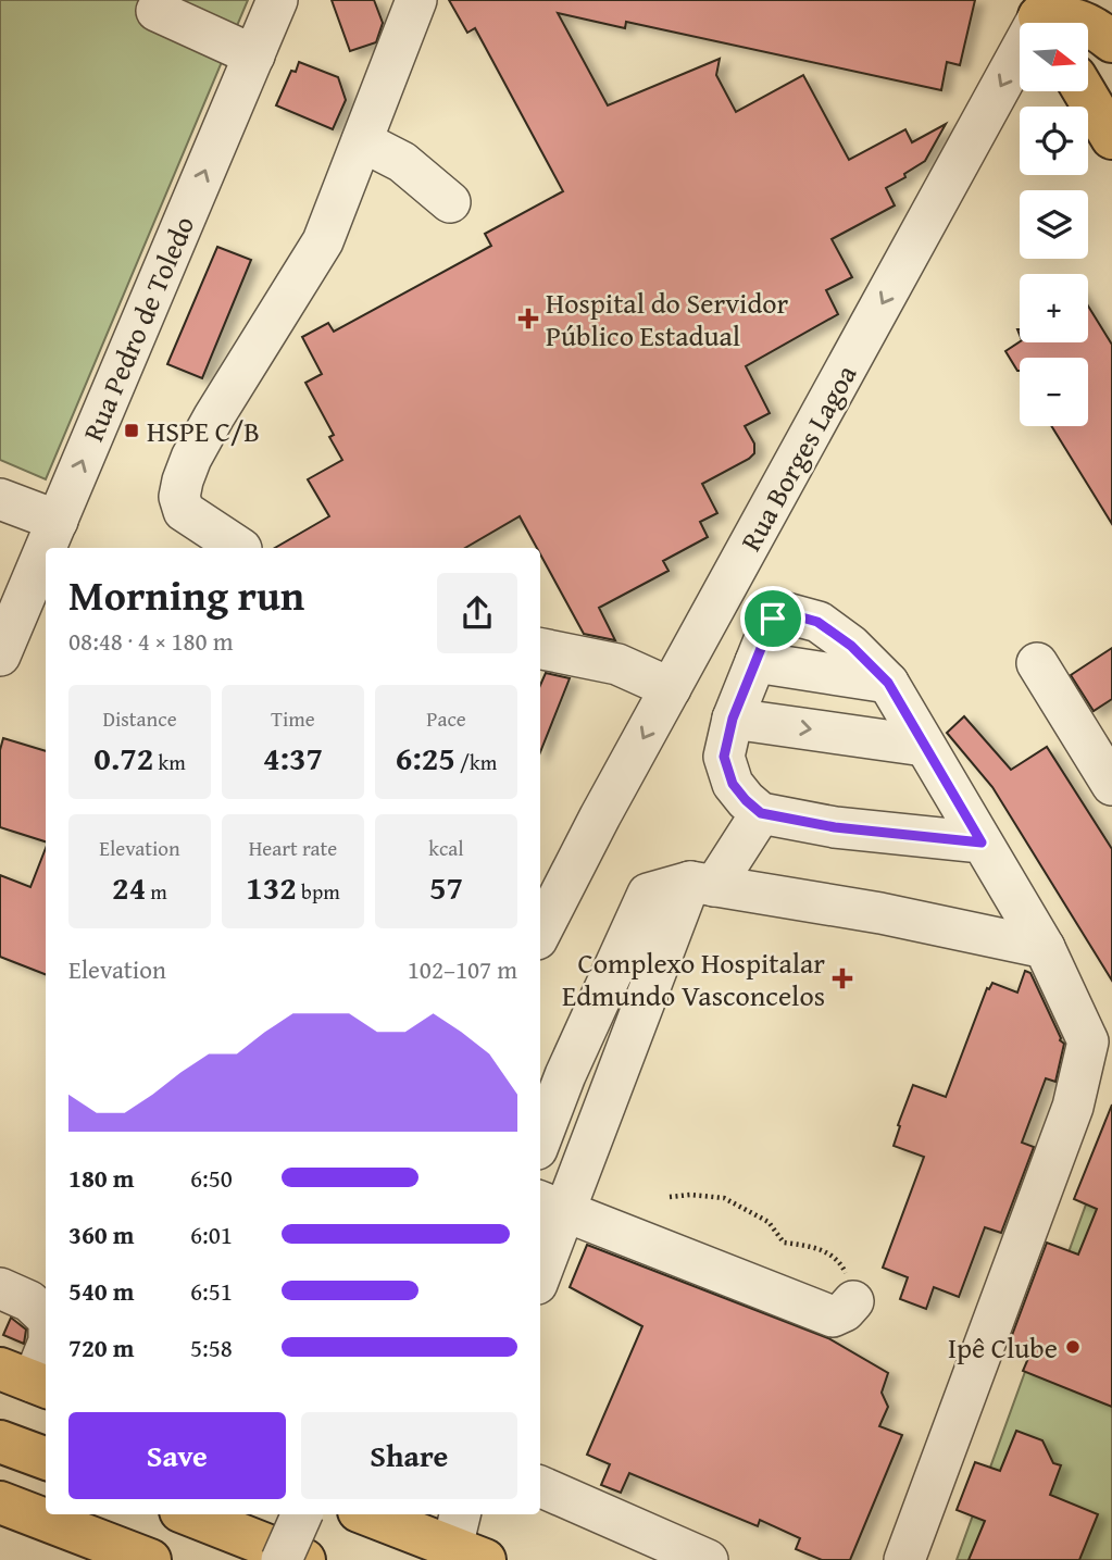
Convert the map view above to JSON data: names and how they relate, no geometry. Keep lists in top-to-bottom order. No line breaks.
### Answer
{"streets":{"street":["Rua Pedro de Toledo","Rua Borges Lagoa"]},"one_way":["Rua Pedro de Toledo"],"places":{"health":["Hospital do Servidor Público Estadual","Complexo Hospitalar Edmundo Vasconcelos"],"transit":["HSPE C/B"],"other":["Ipê Clube"]},"north":"right","page":{"map_buttons":["+","−"],"heading":["Morning run","08:48 · 4 × 180 m"],"stats":[["Distance","0.72 km"],["Time","4:37"],["Pace","6:25 /km"],["Elevation","24 m"],["Heart rate","132 bpm"],["kcal","57"]],"chart":["Elevation","102–107 m"],"list":[{"name":"180 m","note":"6:50"},{"name":"360 m","note":"6:01"},{"name":"540 m","note":"6:51"},{"name":"720 m","note":"5:58"}],"buttons":["Save","Share"]}}
